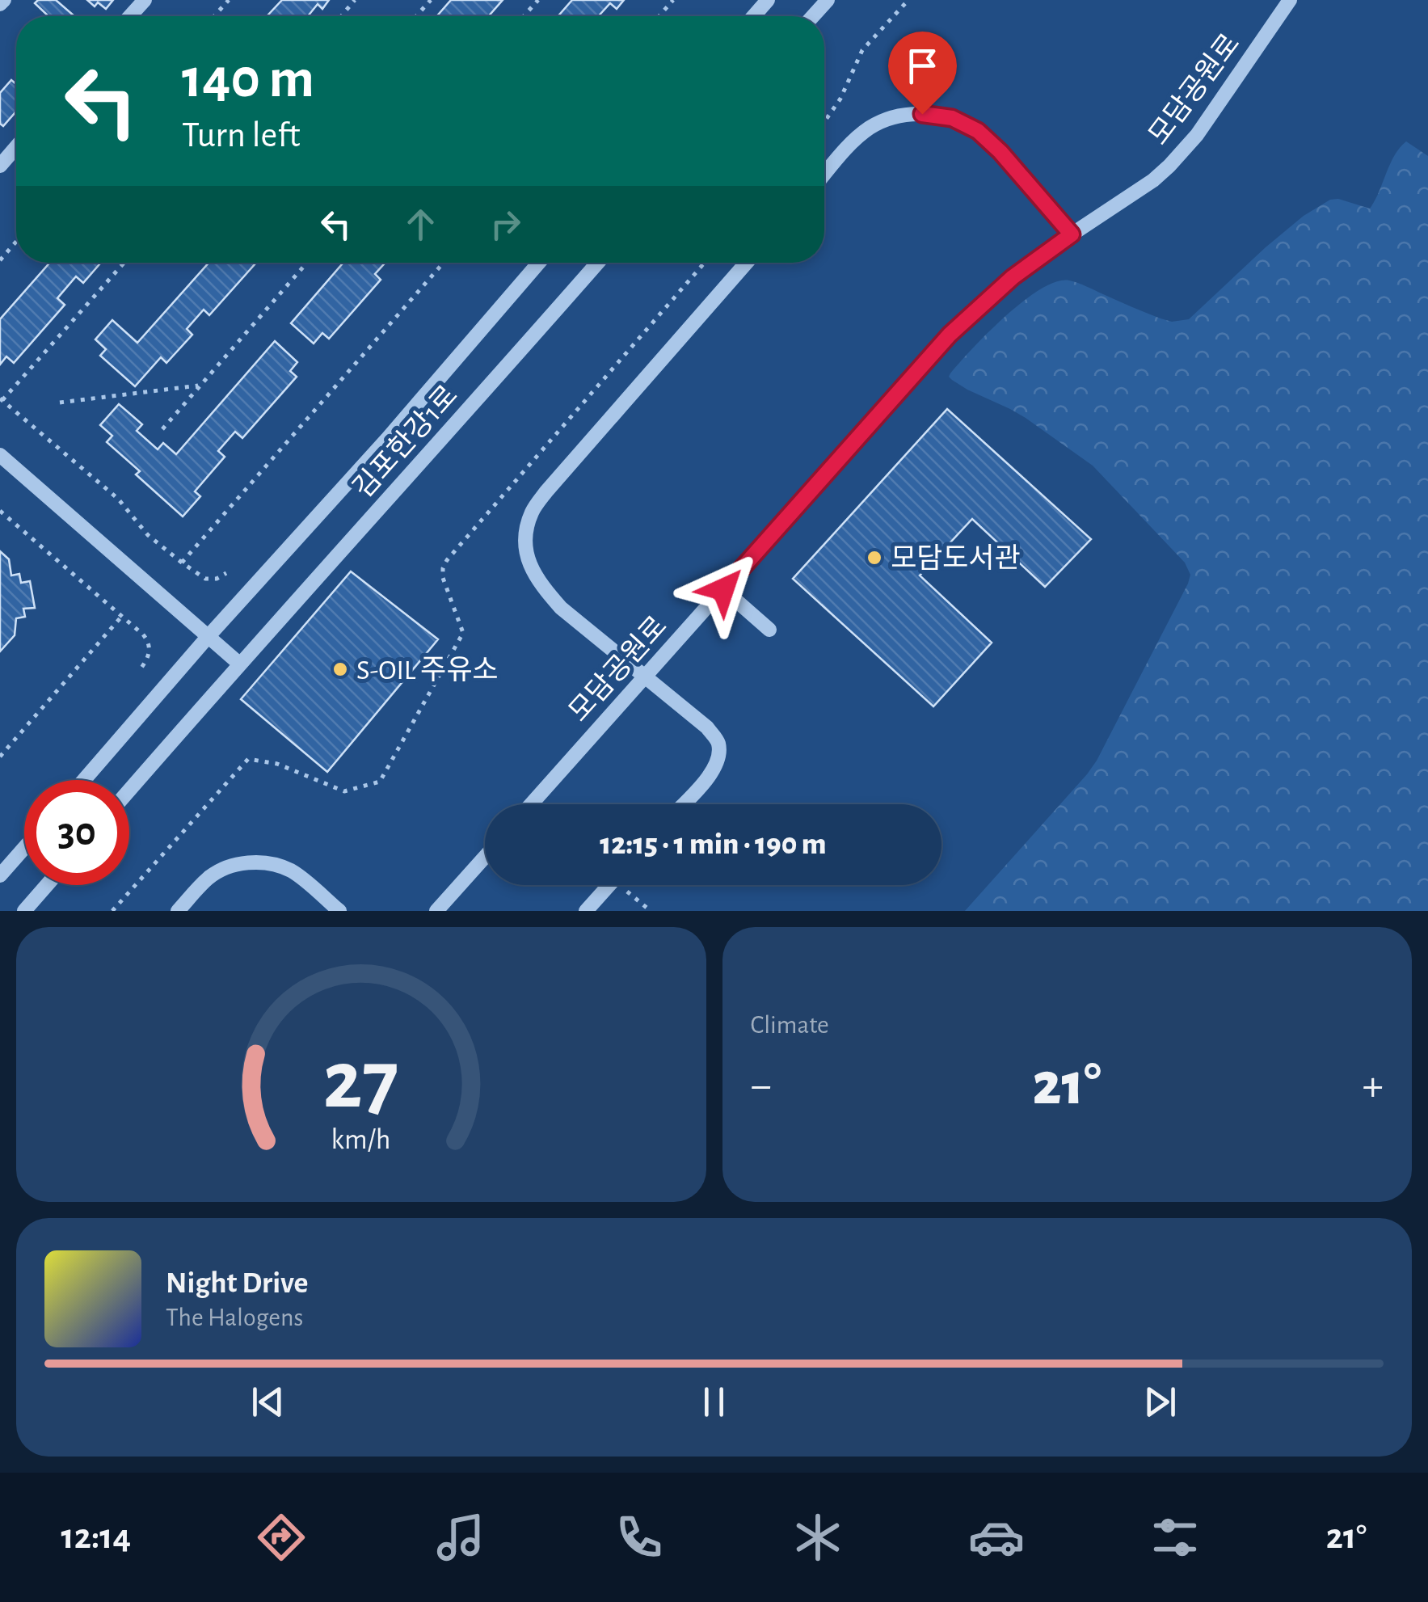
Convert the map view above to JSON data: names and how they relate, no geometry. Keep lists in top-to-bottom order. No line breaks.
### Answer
{"streets":{"street":["모담공원로","김포한강1로"]},"places":["모담도서관","S-OIL 주유소"],"page":{"turn":["140 m","Turn left"],"limit":"30","trip":"12:15 · 1 min · 190 m","tile":"Climate","heat":["−","21°","+"],"song":["Night Drive","The Halogens"],"tabs":["12:14","21°"],"gauge":["27","km/h"]}}
